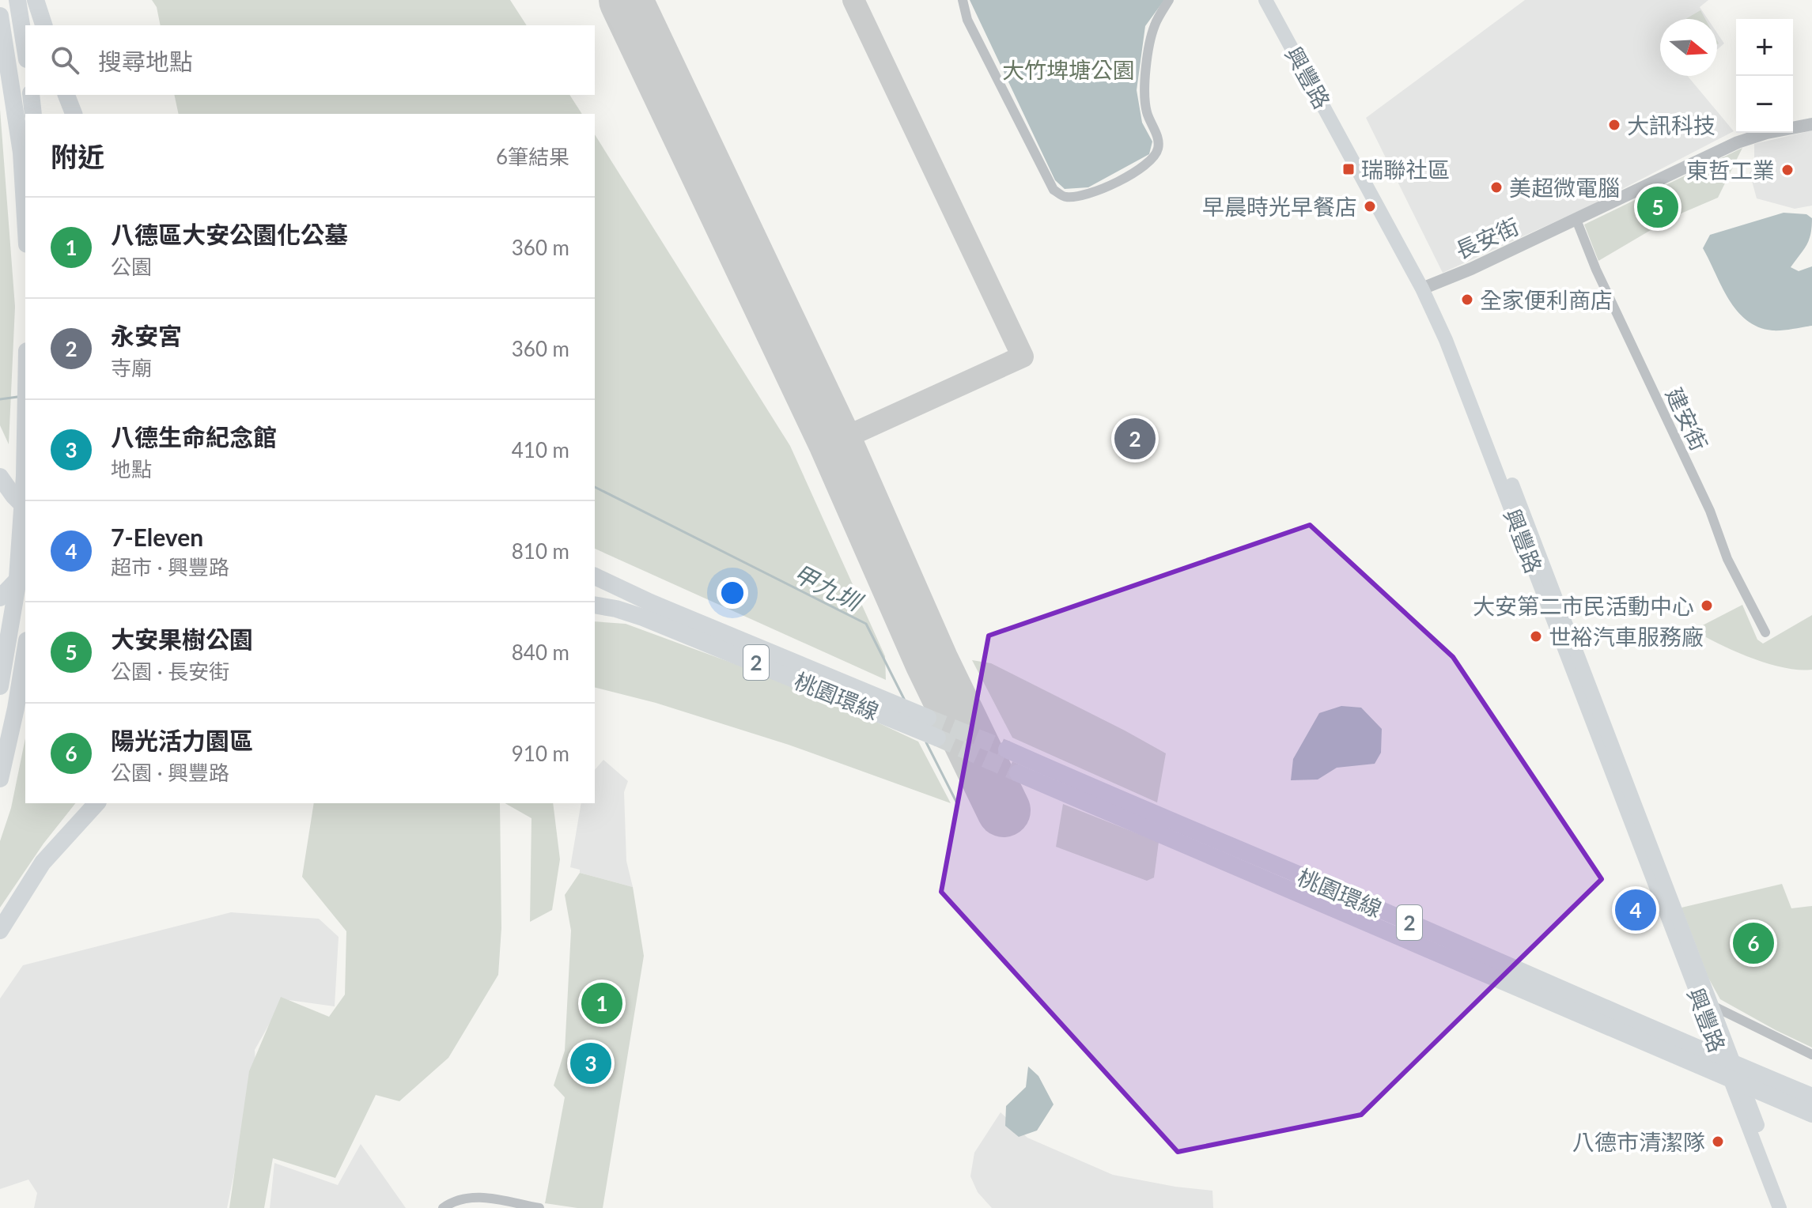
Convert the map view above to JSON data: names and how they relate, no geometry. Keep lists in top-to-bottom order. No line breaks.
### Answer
{"streets":{"highway":["2","桃園環線"],"main road":["興豐路"],"street":["長安街","建安街"]},"crossings":[["興豐路","長安街"],["長安街","建安街"]],"water":["甲九圳"],"parks":["大竹埤塘公園"],"places":{"other":["大訊科技","東哲工業","美超微電腦","早晨時光早餐店","全家便利商店","大安第二市民活動中心","世裕汽車服務廠","八德市清潔隊"],"transit":["瑞聯社區"]},"north":"right","page":{"map_buttons":["+","−"],"search":"搜尋地點","heading":["附近","6筆結果"],"pins":["5","2","4","6","1","3"],"list":[{"mark":"1","name":"八德區大安公園化公墓","note":"公園","value":"360 m"},{"mark":"2","name":"永安宮","note":"寺廟","value":"360 m"},{"mark":"3","name":"八德生命紀念館","note":"地點","value":"410 m"},{"mark":"4","name":"7-Eleven","note":"超市 · 興豐路","value":"810 m"},{"mark":"5","name":"大安果樹公園","note":"公園 · 長安街","value":"840 m"},{"mark":"6","name":"陽光活力園區","note":"公園 · 興豐路","value":"910 m"}]}}
